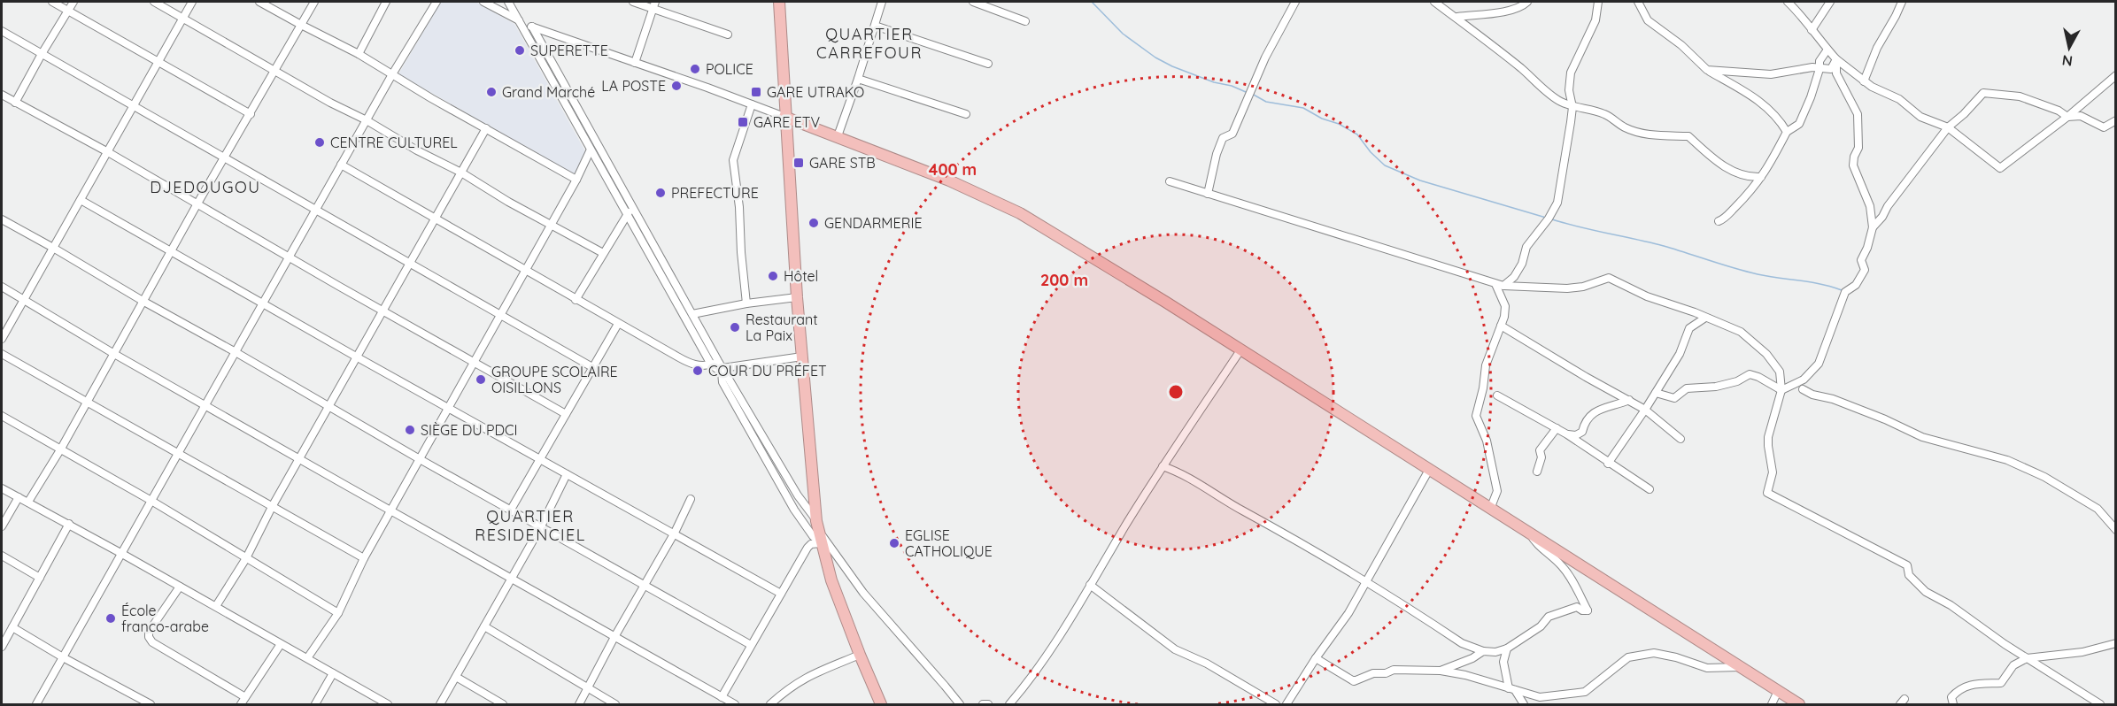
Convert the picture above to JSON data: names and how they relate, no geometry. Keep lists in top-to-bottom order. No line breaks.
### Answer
{"districts":["QUARTIER CARREFOUR","DJEDOUGOU","QUARTIER RESIDENCIEL"],"places":{"other":["SUPERETTE","POLICE","LA POSTE","Grand Marché","CENTRE CULTUREL","PREFECTURE","GENDARMERIE","Hôtel","Restaurant La Paix","COUR DU PRÉFET","GROUPE SCOLAIRE OISILLONS","SIÈGE DU PDCI","EGLISE CATHOLIQUE","École franco-arabe"],"transit":["GARE UTRAKO","GARE ETV","GARE STB"]},"north":"bottom","rings":["400 m","200 m"]}
